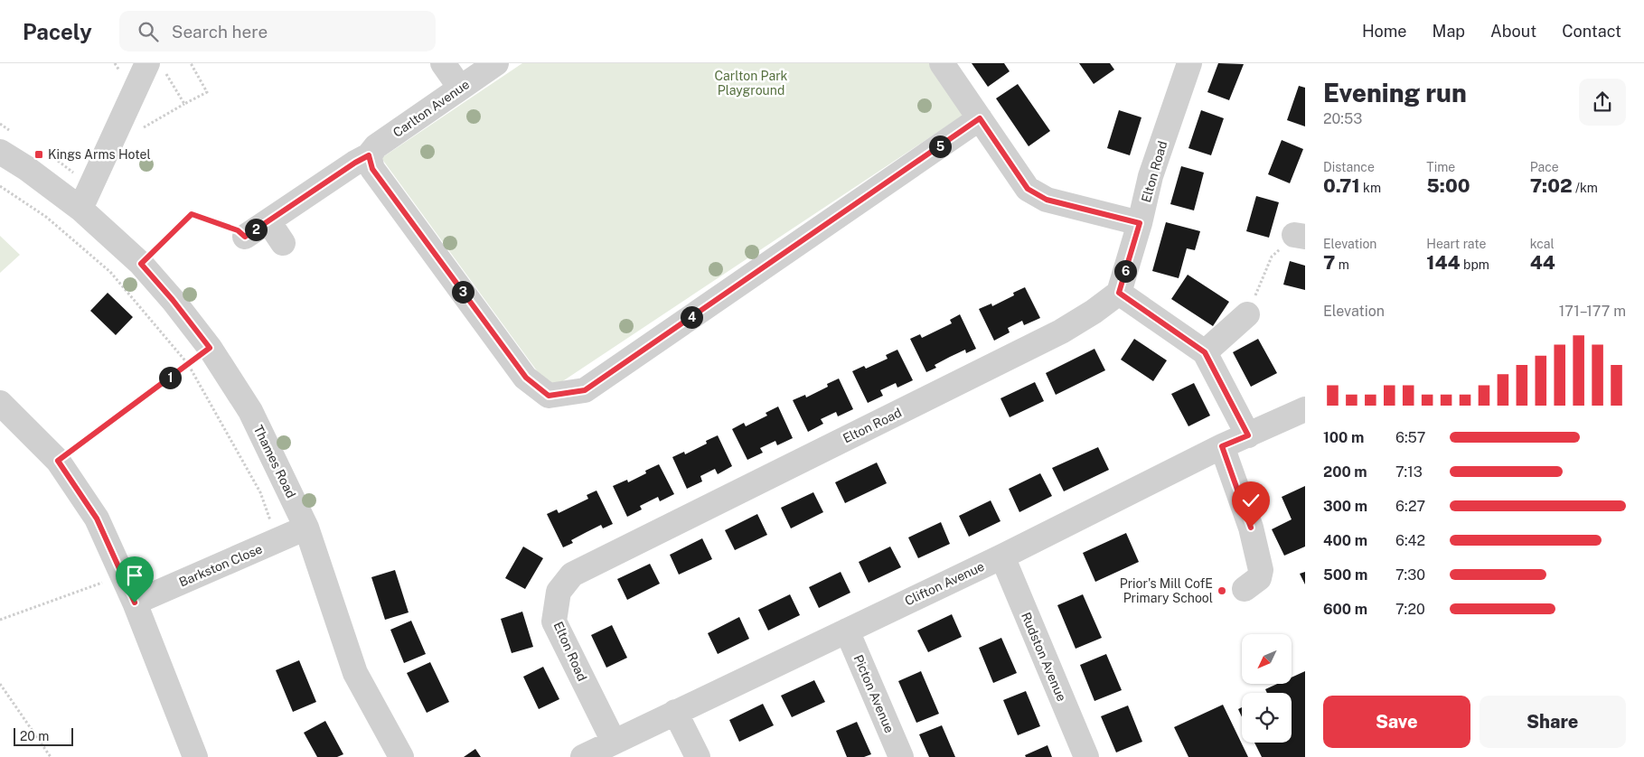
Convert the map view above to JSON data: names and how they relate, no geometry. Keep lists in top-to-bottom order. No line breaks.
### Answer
{"streets":{"street":["Carlton Avenue","Elton Road","Thames Road","Barkston Close","Clifton Avenue","Rudston Avenue","Picton Avenue"]},"crossings":[["Elton Road","Clifton Avenue"],["Thames Road","Barkston Close"],["Clifton Avenue","Rudston Avenue"],["Clifton Avenue","Picton Avenue"]],"parks":["Carlton Park Playground"],"places":{"transit":["Kings Arms Hotel"],"other":["Prior's Mill CofE Primary School"]},"scale_bar":"20 m","north":"bottom left","page":{"header":"Pacely","search":"Search here","nav":["Home","Map","About","Contact"],"heading":["Evening run","20:53"],"pins":["5","2","6","3","4","1"],"stats":[["Distance","0.71 km"],["Time","5:00"],["Pace","7:02 /km"],["Elevation","7 m"],["Heart rate","144 bpm"],["kcal","44"]],"chart":["Elevation","171–177 m"],"list":[{"name":"100 m","note":"6:57"},{"name":"200 m","note":"7:13"},{"name":"300 m","note":"6:27"},{"name":"400 m","note":"6:42"},{"name":"500 m","note":"7:30"},{"name":"600 m","note":"7:20"}],"buttons":["Save","Share"],"scale":"20 m"}}
